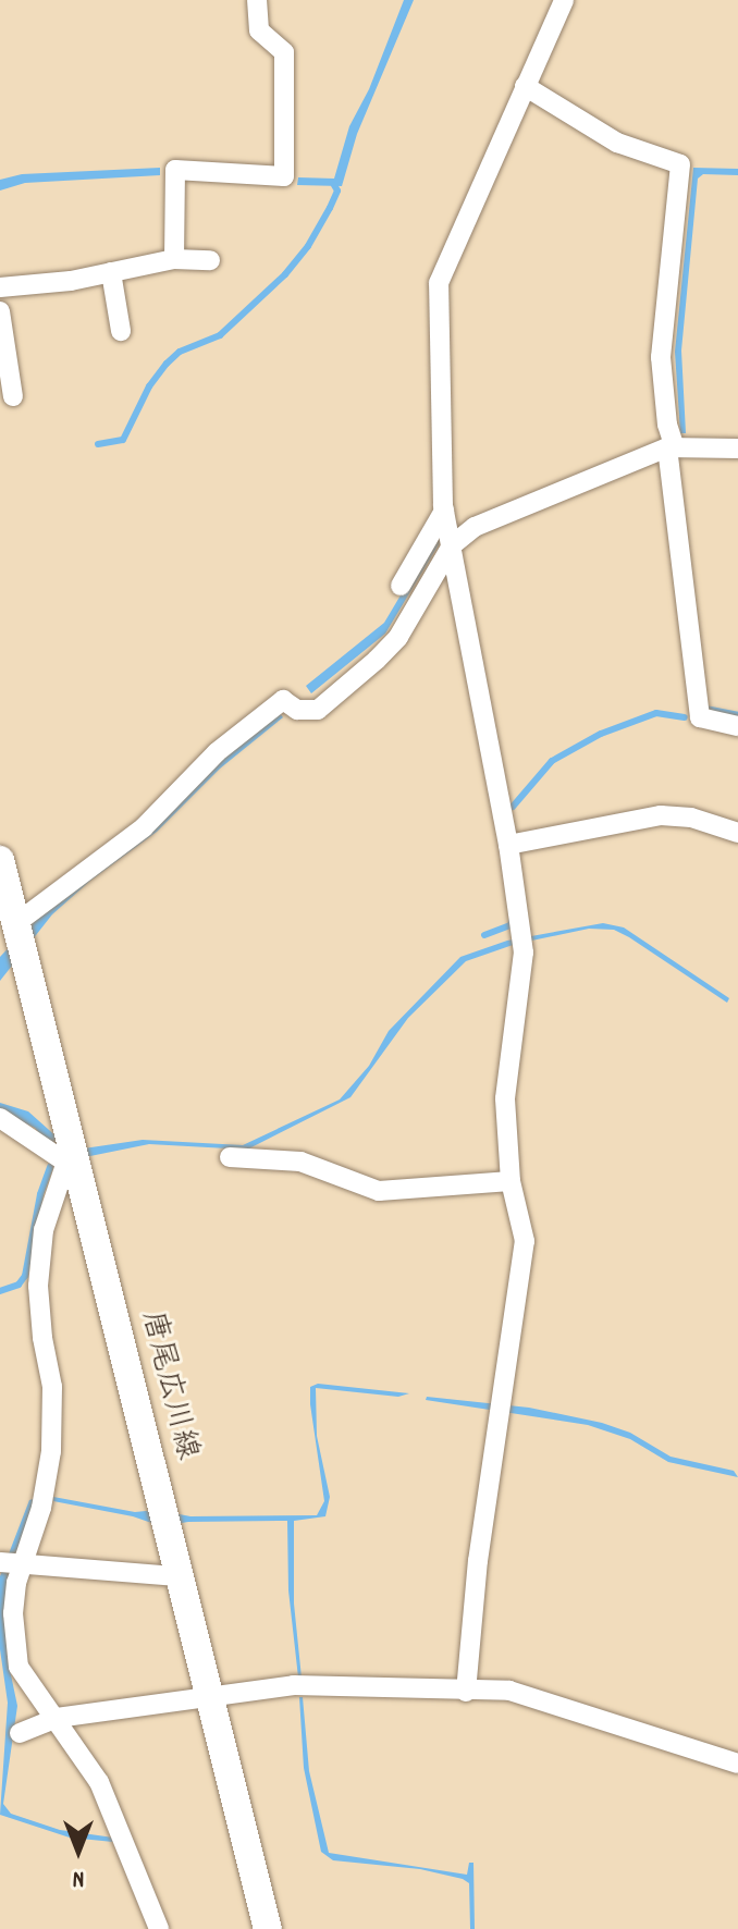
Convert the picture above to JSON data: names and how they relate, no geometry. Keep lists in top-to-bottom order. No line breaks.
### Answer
{"streets":{"main road":["唐尾広川線"]},"north":"bottom"}
